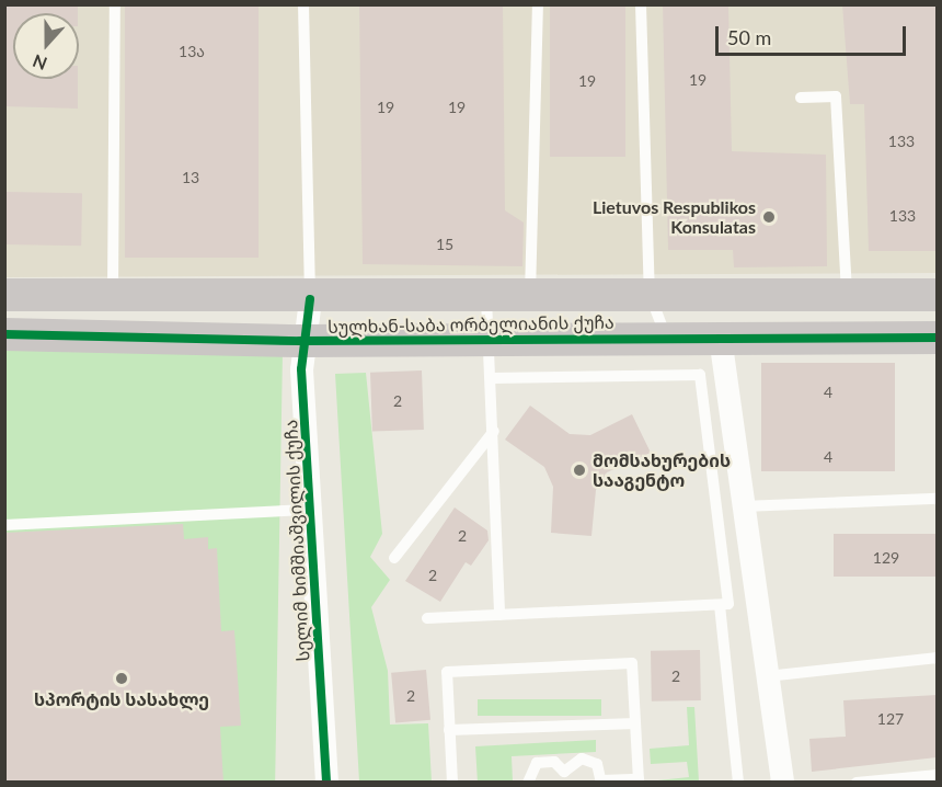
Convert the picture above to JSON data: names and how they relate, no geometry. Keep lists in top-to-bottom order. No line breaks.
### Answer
{"streets":{"street":["სულხან-საბა ორბელიანის ქუჩა","სელიმ ხიმშიაშვილის ქუჩა"]},"crossings":[["სულხან-საბა ორბელიანის ქუჩა","სელიმ ხიმშიაშვილის ქუჩა"]],"places":["Lietuvos Respublikos Konsulatas","მომსახურების სააგენტო","სპორტის სასახლე"],"house_numbers":["13ა","19","19","19","19","133","13","133","15","4","2","4","2","129","2","2","2","127"],"scale_bar":"50 m","north":"bottom"}
